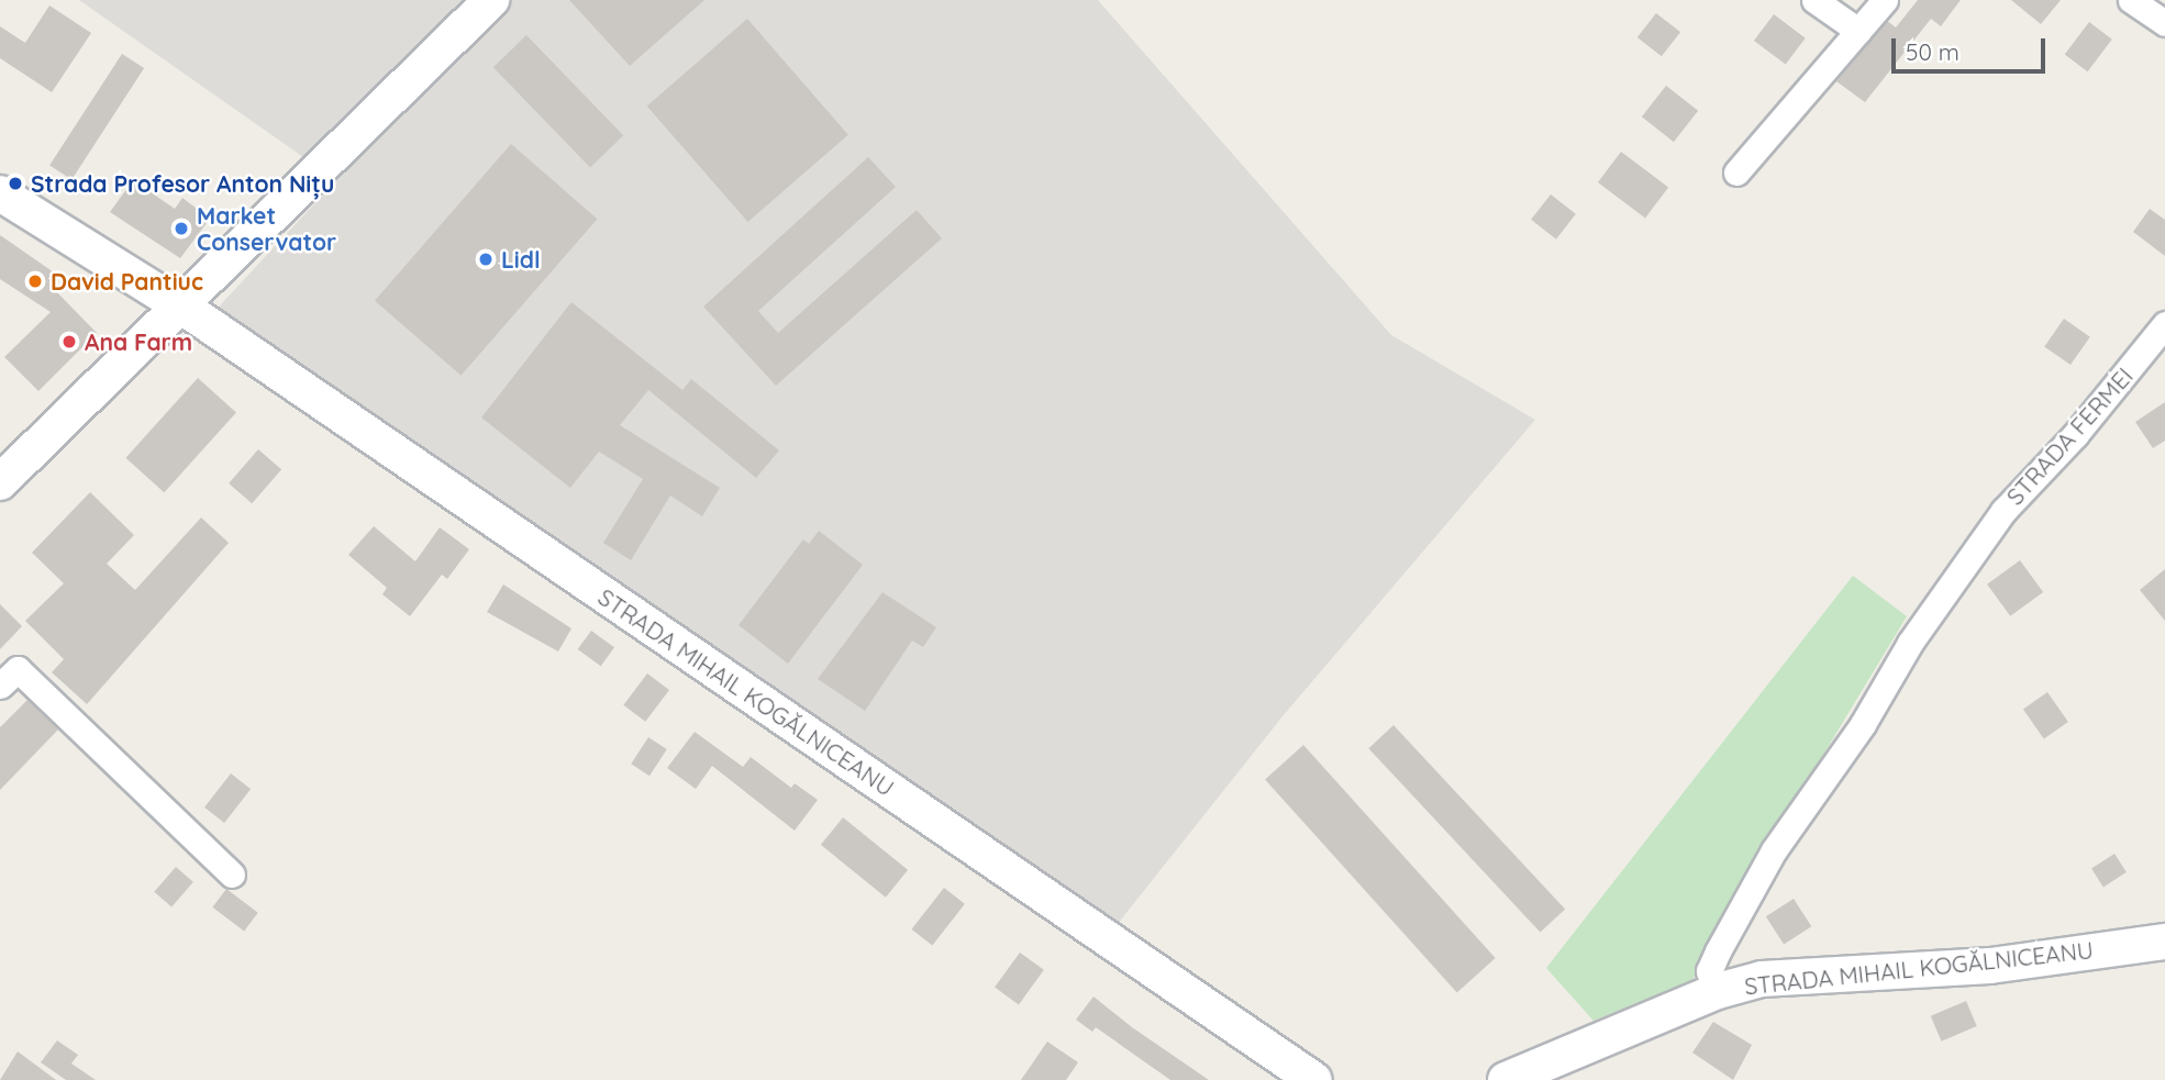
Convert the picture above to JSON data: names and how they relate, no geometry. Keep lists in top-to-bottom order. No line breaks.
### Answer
{"streets":{"street":["STRADA FERMEI","STRADA MIHAIL KOGĂLNICEANU"]},"crossings":[["STRADA FERMEI","STRADA MIHAIL KOGĂLNICEANU"]],"places":["Strada Profesor Anton Nițu","Market Conservator","Lidl","David Pantiuc","Ana Farm"],"scale_bar":"50 m"}
